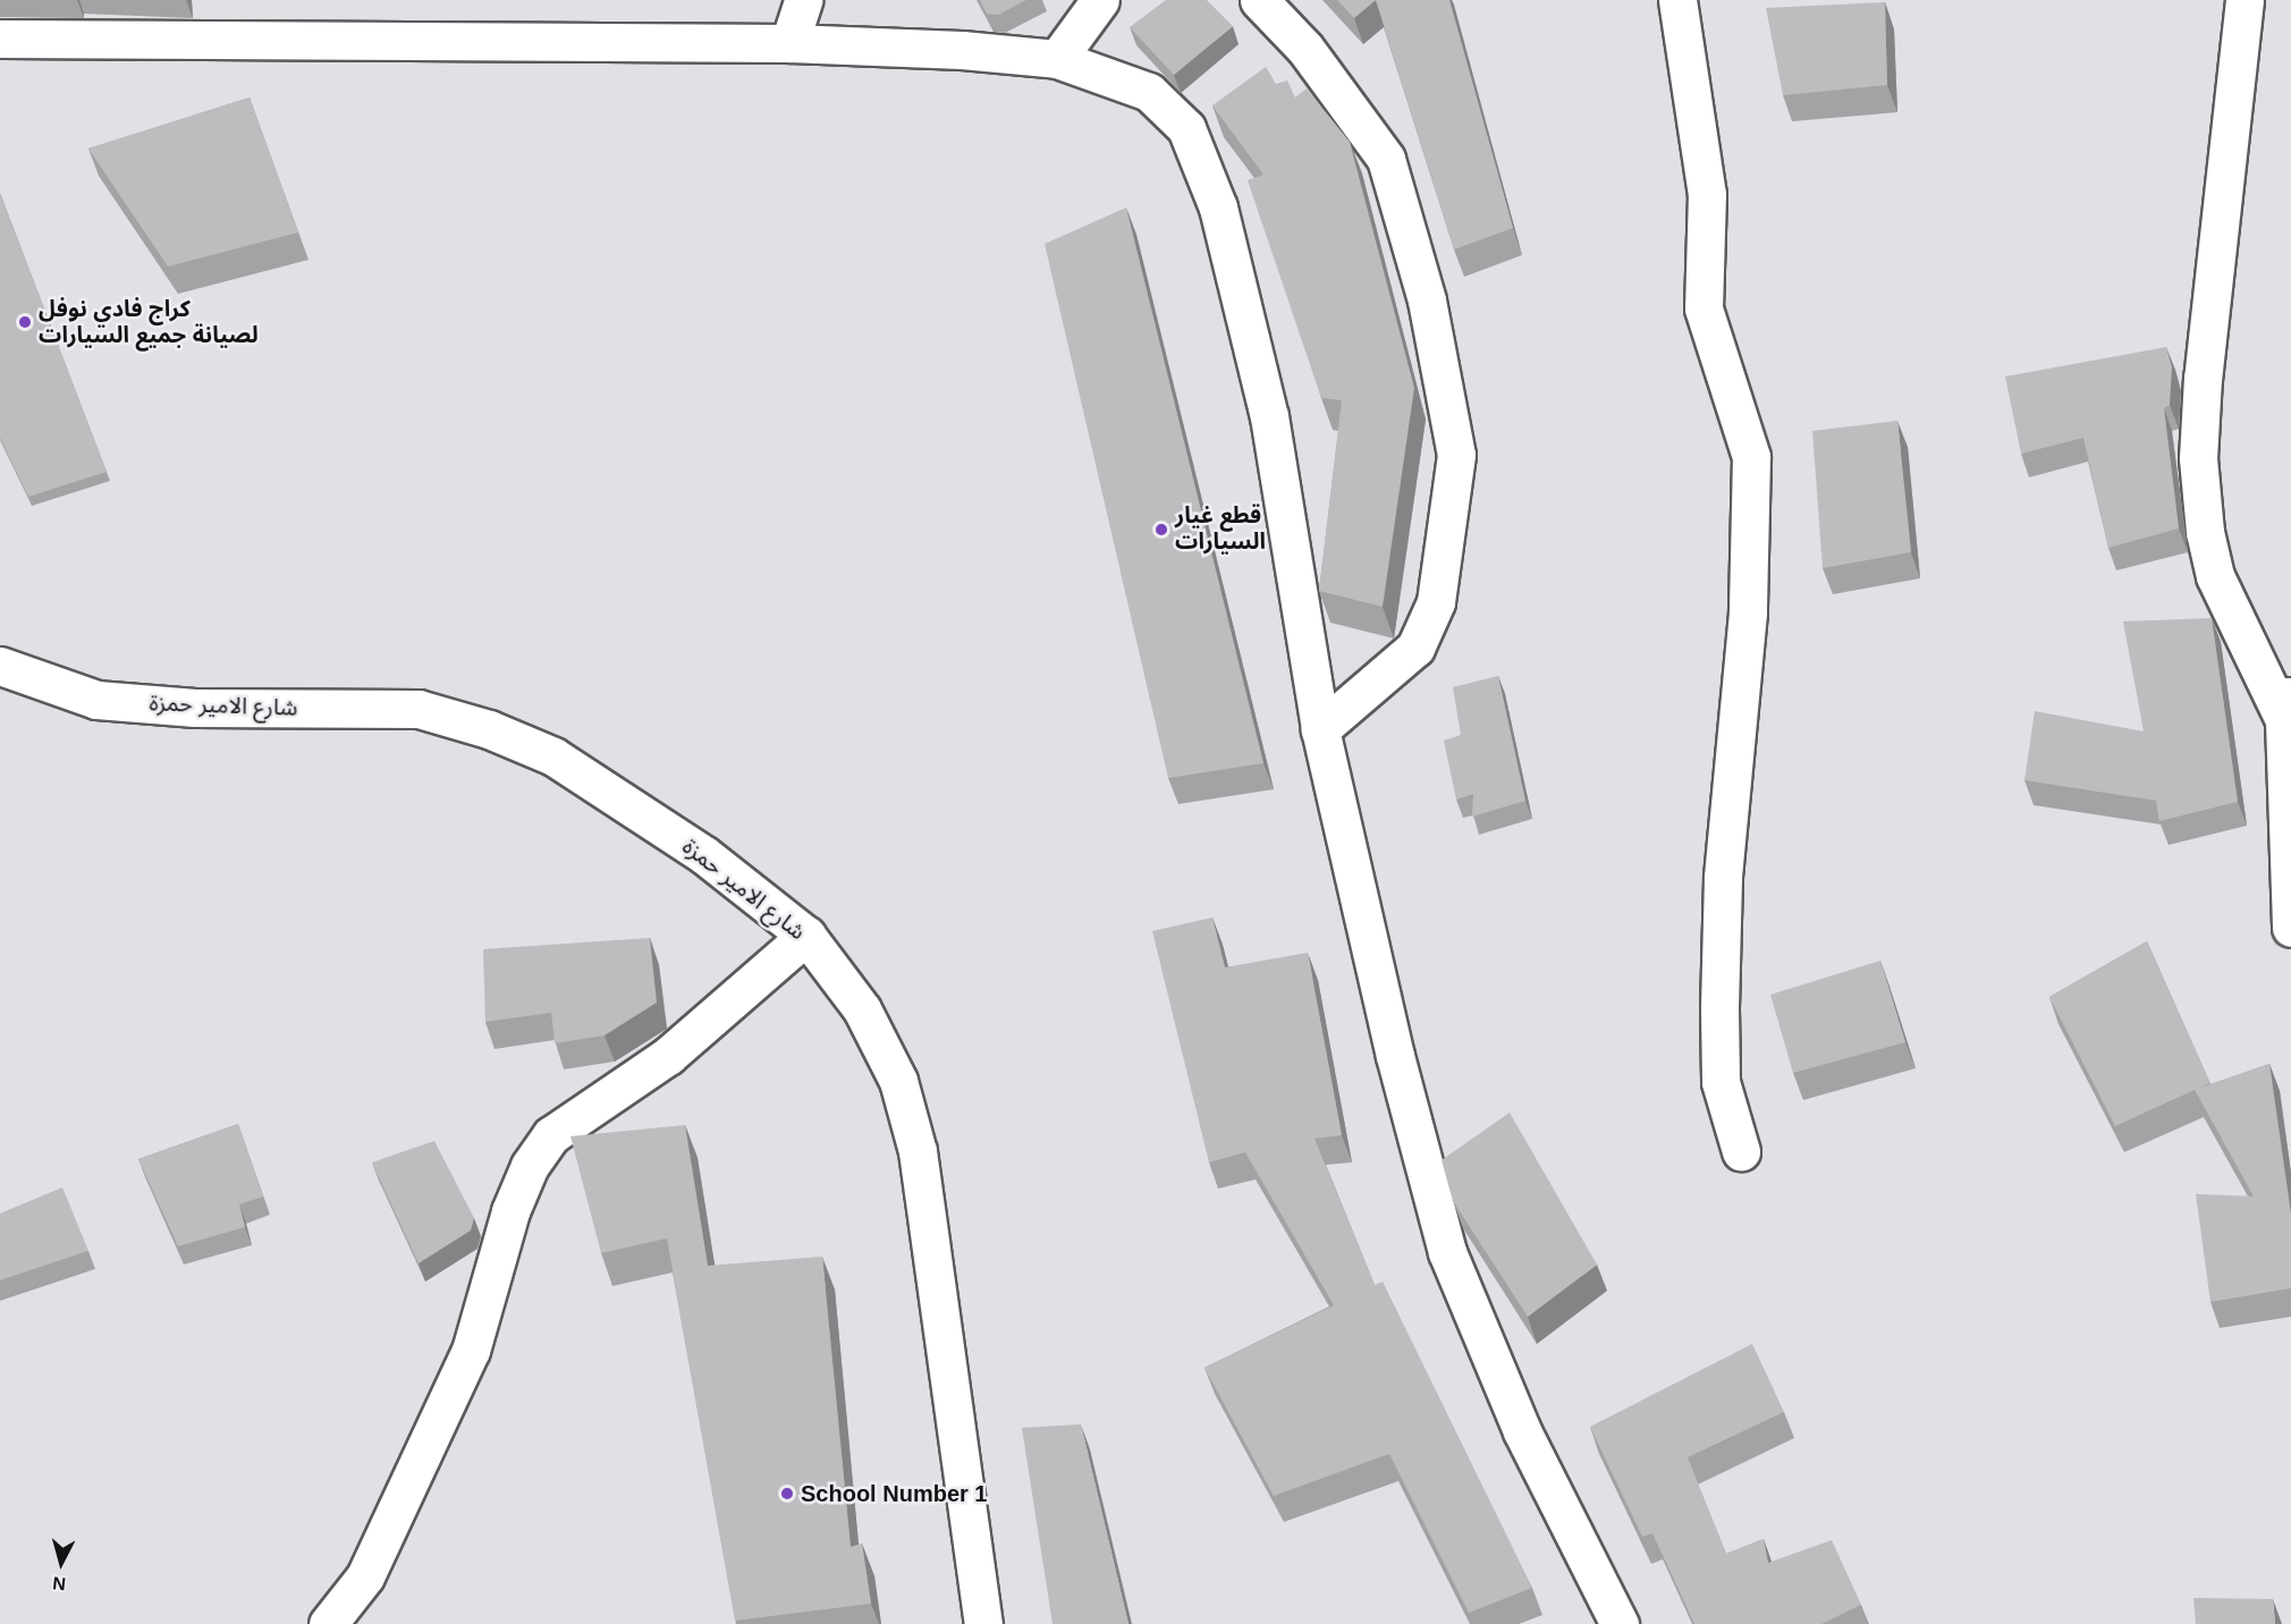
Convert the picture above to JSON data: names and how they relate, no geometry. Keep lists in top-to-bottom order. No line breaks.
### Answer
{"streets":{"street":["شارع الامير حمزة"]},"places":["كراج فادي نوفل لصيانة جميع السيارات","قطع غيار السيارات","School Number 1"],"north":"bottom"}
